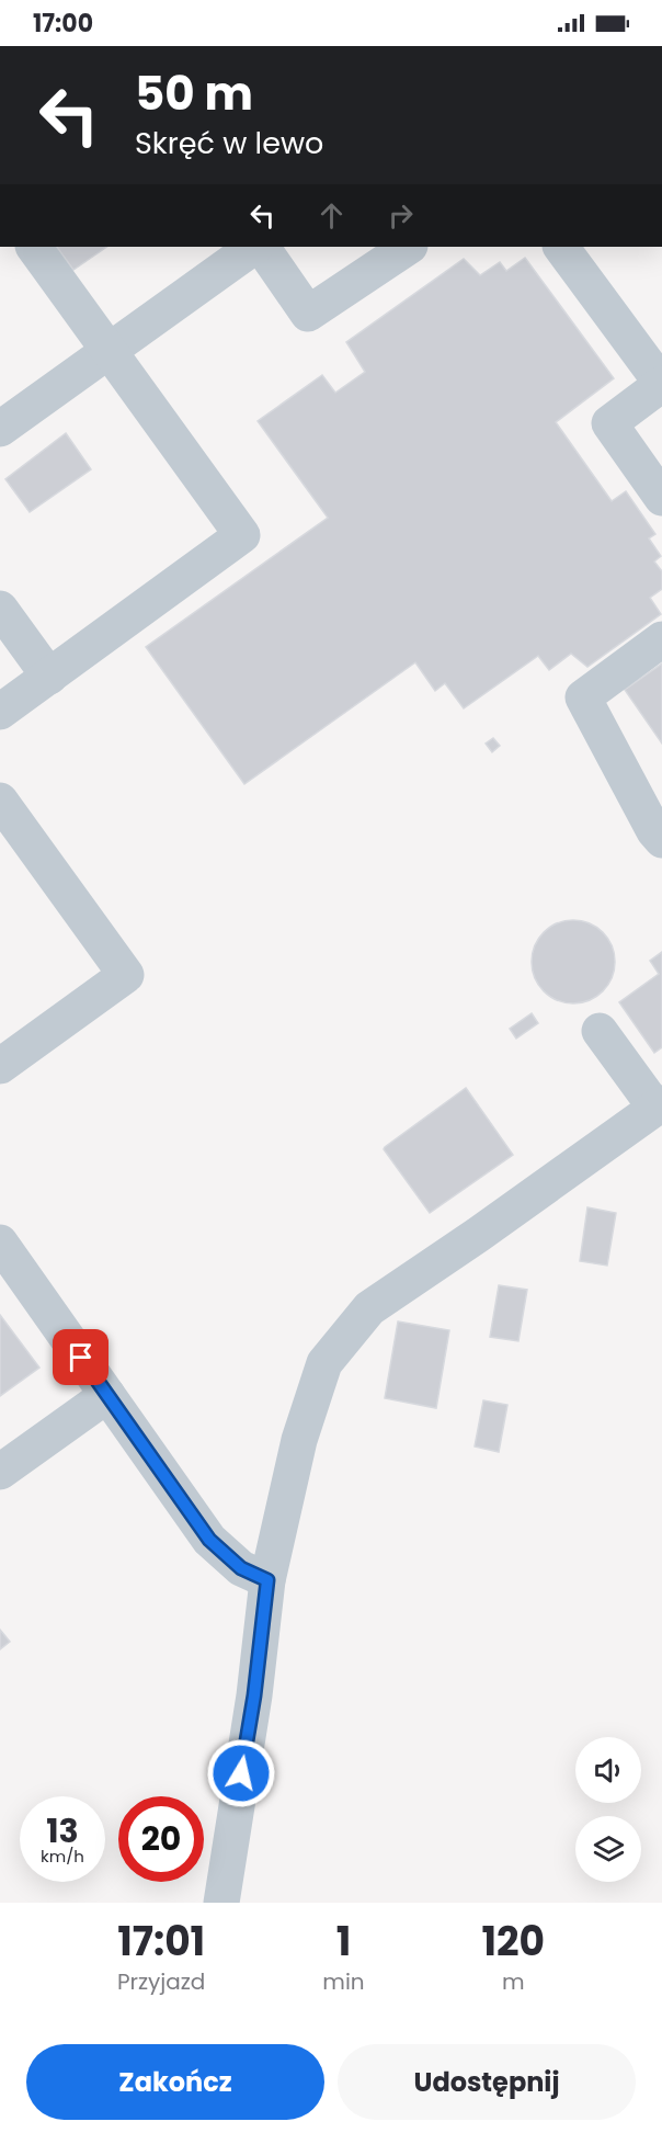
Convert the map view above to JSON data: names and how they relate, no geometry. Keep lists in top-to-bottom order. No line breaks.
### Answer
{"page":{"status":"17:00","turn":["50 m","Skręć w lewo"],"speed":"13 km/h","limit":"20","eta":["17:01","Przyjazd","1","min","120","m"],"buttons":["Zakończ","Udostępnij"]}}
